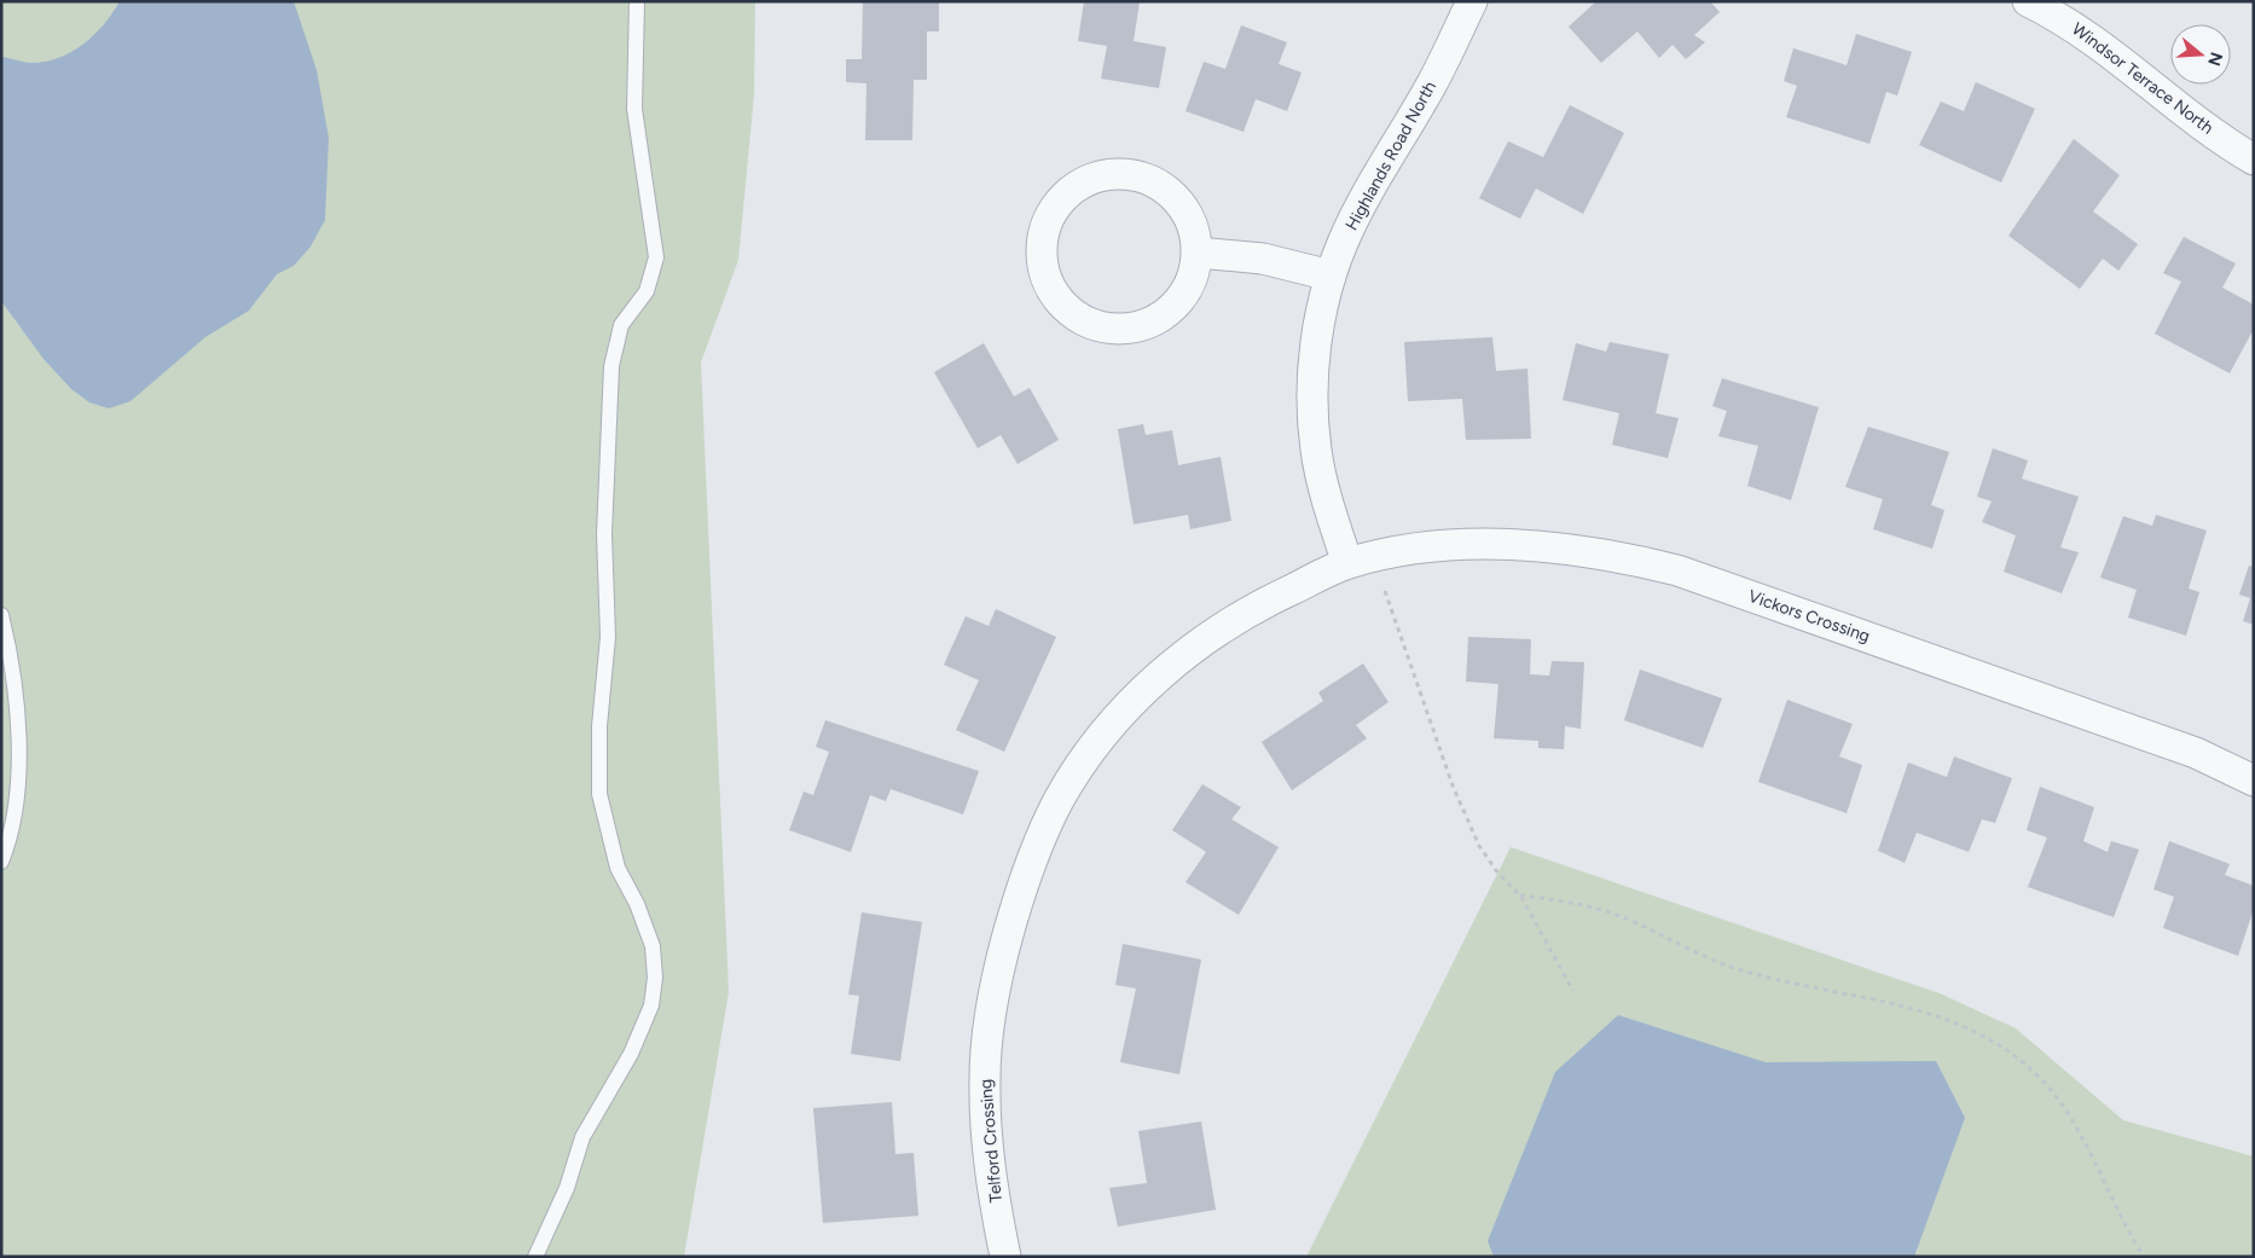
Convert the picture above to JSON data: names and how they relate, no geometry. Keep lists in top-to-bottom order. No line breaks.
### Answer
{"streets":{"street":["Windsor Terrace North","Highlands Road North","Vickors Crossing","Telford Crossing"]},"crossings":[["Highlands Road North","Vickors Crossing"],["Highlands Road North","Telford Crossing"],["Vickors Crossing","Telford Crossing"]],"north":"right"}
